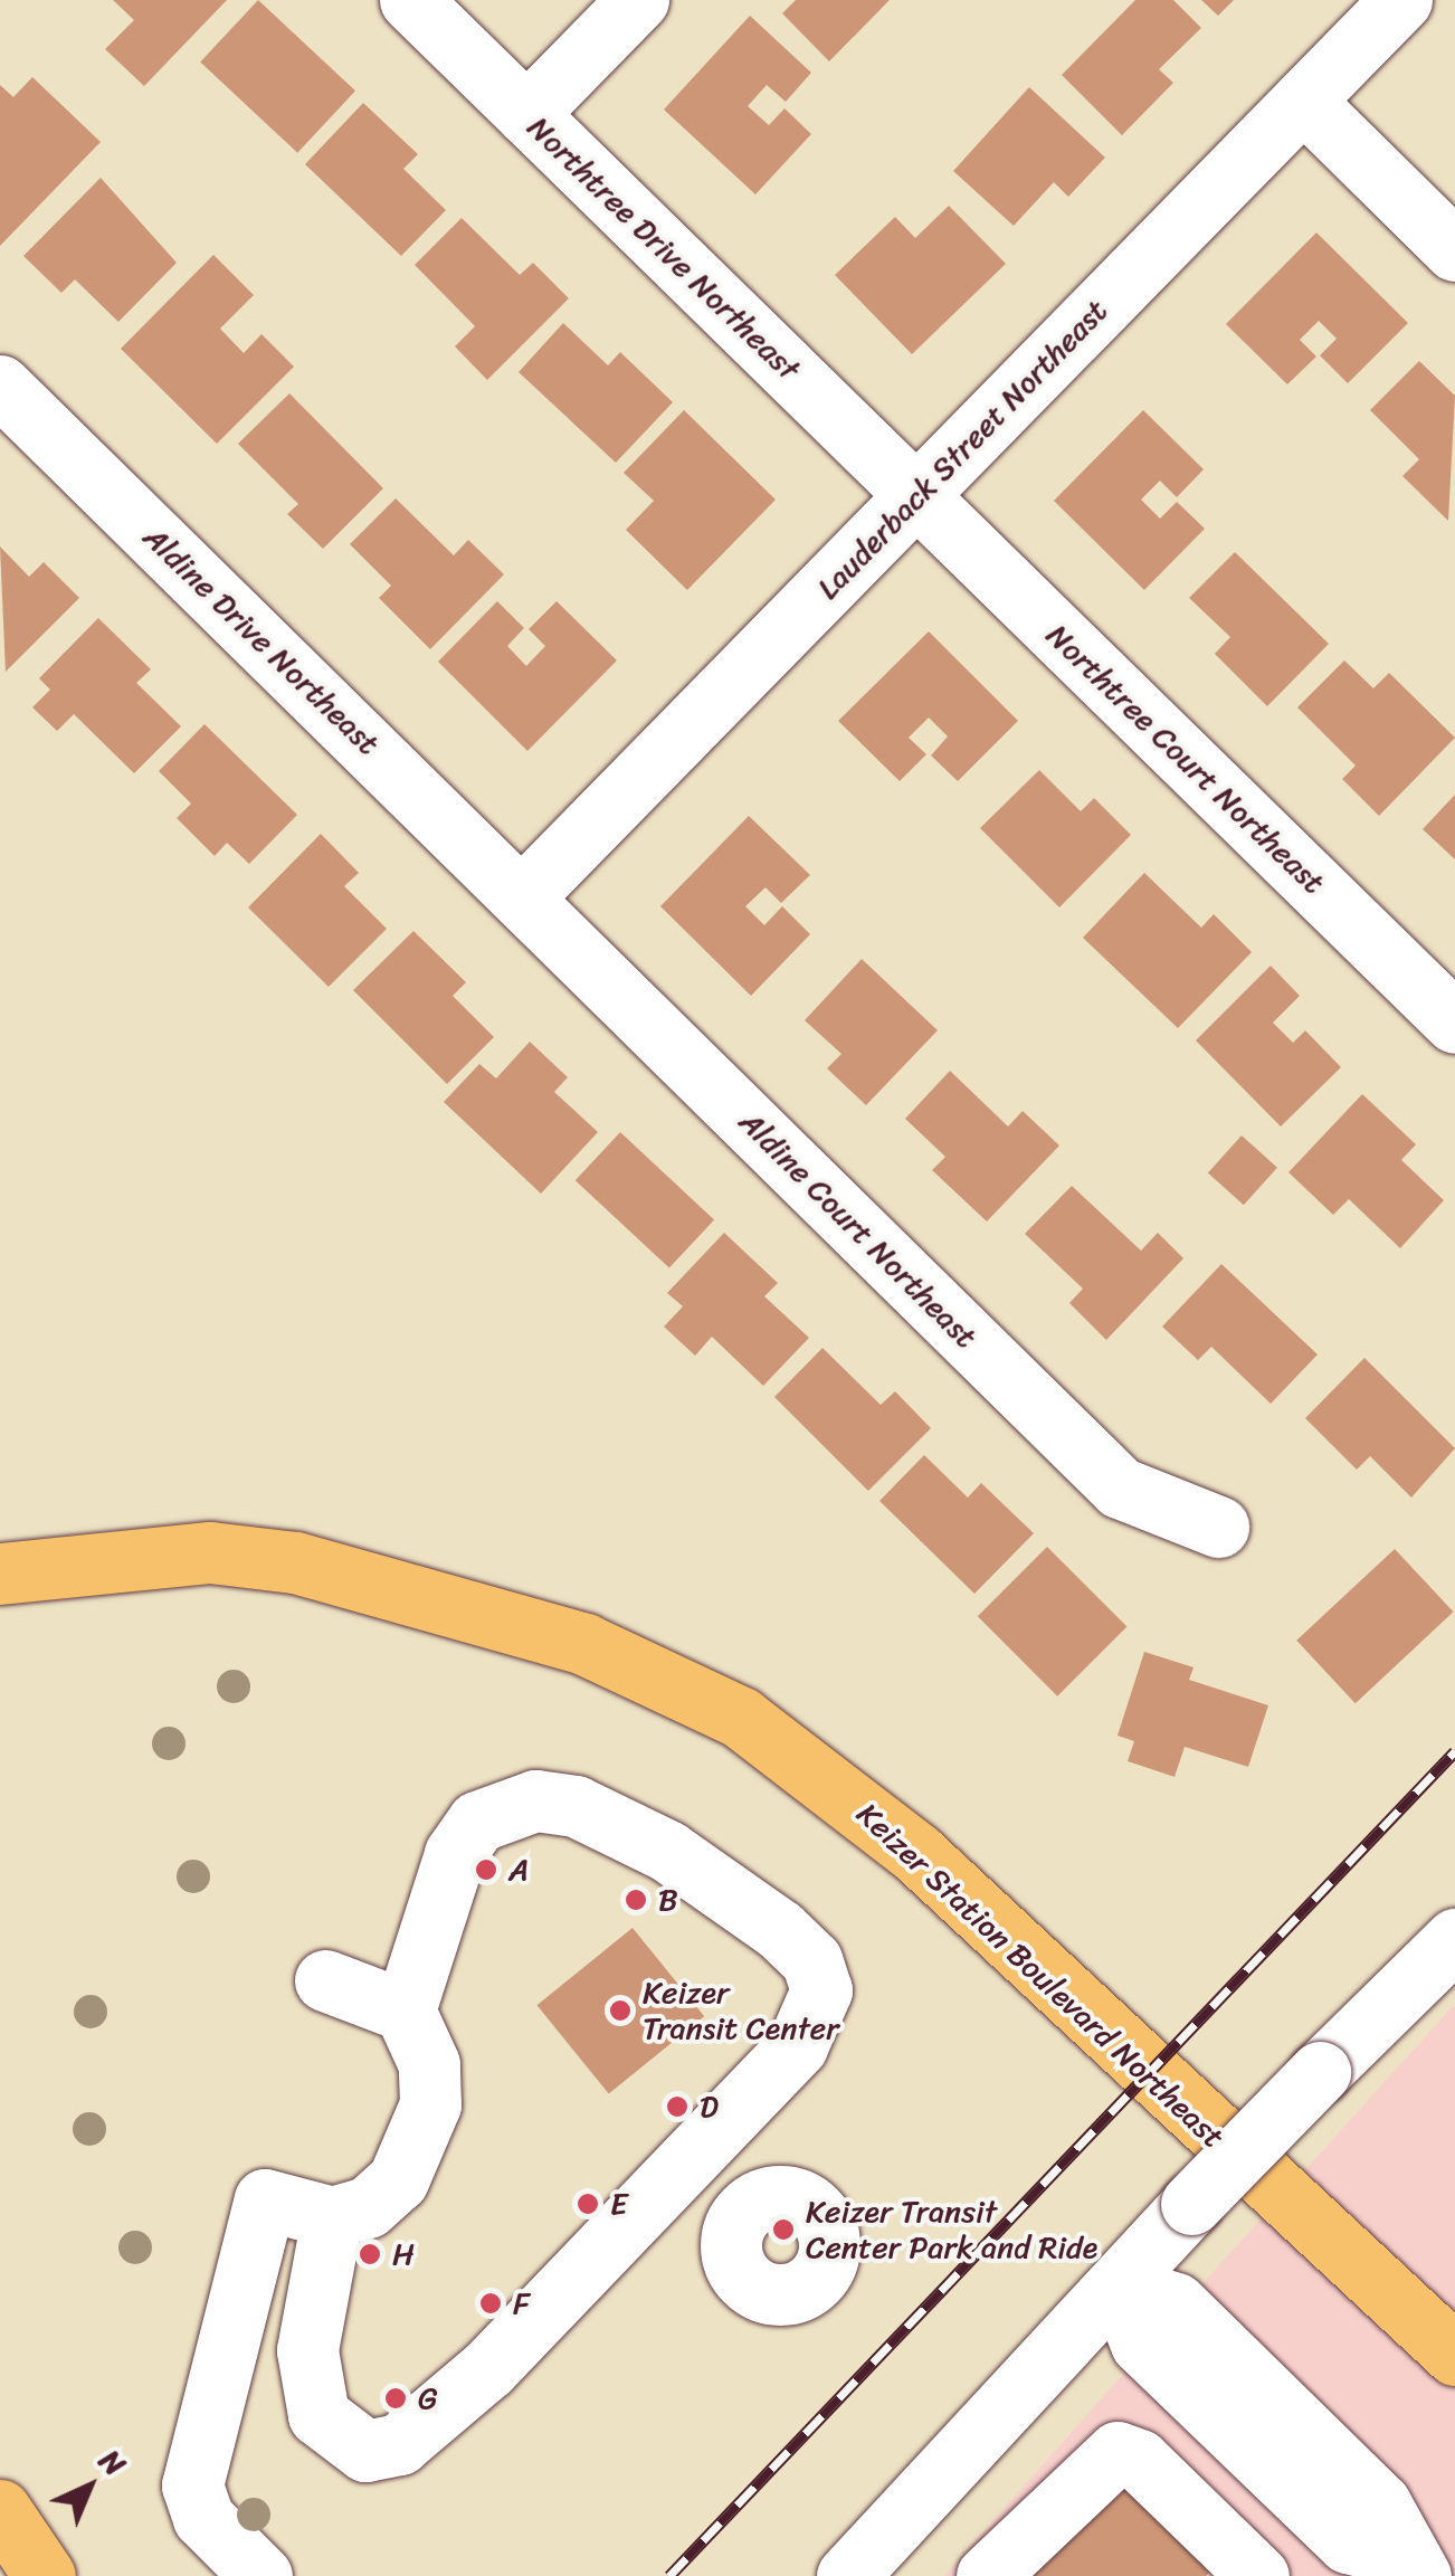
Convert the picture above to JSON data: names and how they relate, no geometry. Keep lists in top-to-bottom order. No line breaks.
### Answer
{"streets":{"main road":["Keizer Station Boulevard Northeast"],"street":["Northtree Drive Northeast","Lauderback Street Northeast","Aldine Drive Northeast","Northtree Court Northeast","Aldine Court Northeast"]},"crossings":[["Northtree Drive Northeast","Lauderback Street Northeast"],["Northtree Drive Northeast","Northtree Court Northeast"],["Lauderback Street Northeast","Aldine Drive Northeast"],["Lauderback Street Northeast","Northtree Court Northeast"],["Lauderback Street Northeast","Aldine Court Northeast"],["Aldine Drive Northeast","Aldine Court Northeast"]],"places":["A","B","Keizer Transit Center","D","E","Keizer Transit Center Park and Ride","H","F","G"],"north":"top right"}
